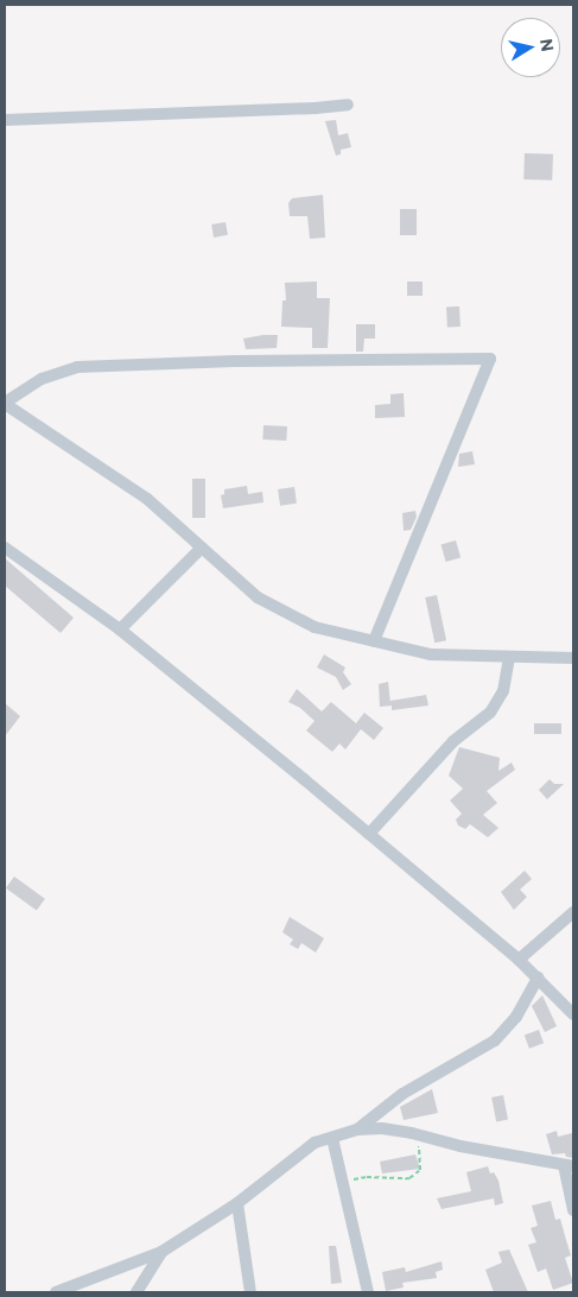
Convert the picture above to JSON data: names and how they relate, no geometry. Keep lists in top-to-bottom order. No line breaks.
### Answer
{"north":"right"}
